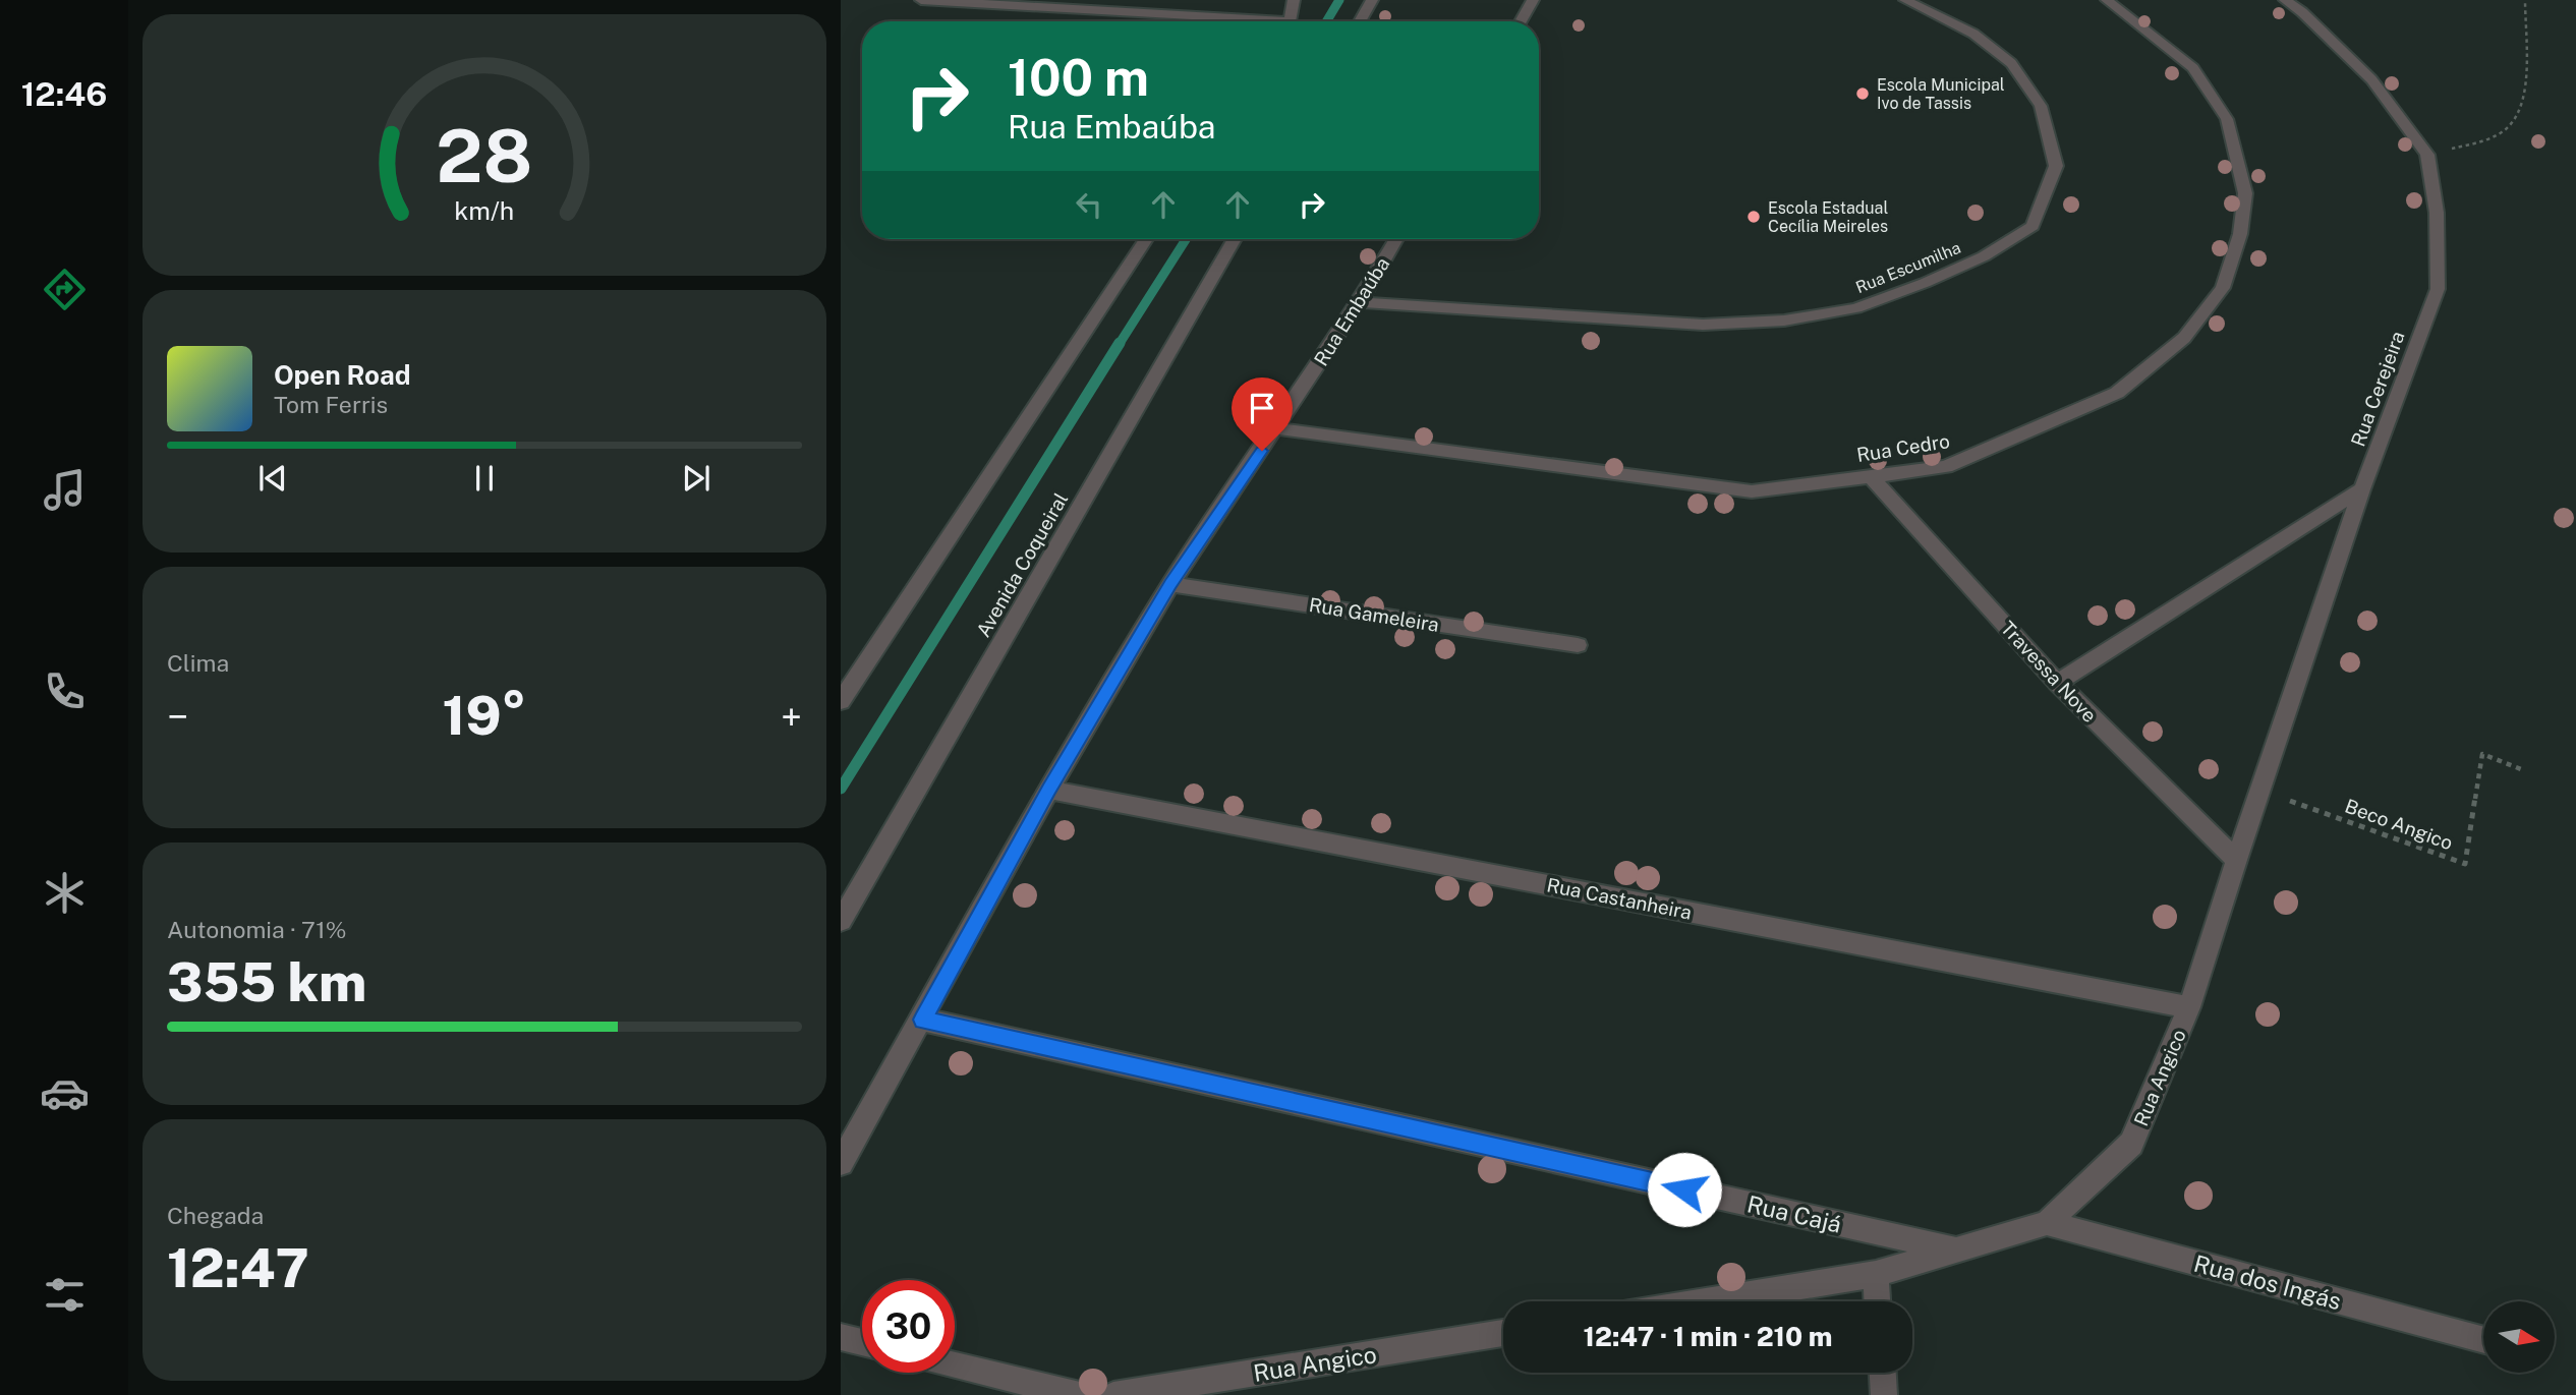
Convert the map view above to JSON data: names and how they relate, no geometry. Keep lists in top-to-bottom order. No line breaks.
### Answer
{"streets":{"street":["Rua Escumilha","Rua Embaúba","Rua Cerejeira","Rua Cedro","Avenida Coqueiral","Rua Gameleira","Travessa Nove","Rua Castanheira","Rua Angico","Rua Cajá","Rua dos Ingás"],"path":["Beco Angico"]},"crossings":[["Rua Escumilha","Rua Embaúba"],["Rua Embaúba","Rua Cedro"],["Rua Embaúba","Rua Gameleira"],["Rua Embaúba","Rua Castanheira"],["Rua Embaúba","Rua Cajá"],["Rua Cerejeira","Rua Angico"],["Rua Cedro","Travessa Nove"],["Travessa Nove","Rua Angico"],["Beco Angico","Rua Angico"],["Rua Castanheira","Rua Angico"],["Rua Angico","Rua Cajá"],["Rua Angico","Rua dos Ingás"]],"places":["Escola Municipal Ivo de Tassis","Escola Estadual Cecília Meireles"],"north":"right","page":{"tabs":"12:46","turn":["100 m","Rua Embaúba"],"song":["Open Road","Tom Ferris"],"tile":["Clima",["Autonomia · 71%","355 km"],["Chegada","12:47"]],"heat":["−","19°","+"],"limit":"30","trip":"12:47 · 1 min · 210 m","gauge":["28","km/h"]}}
